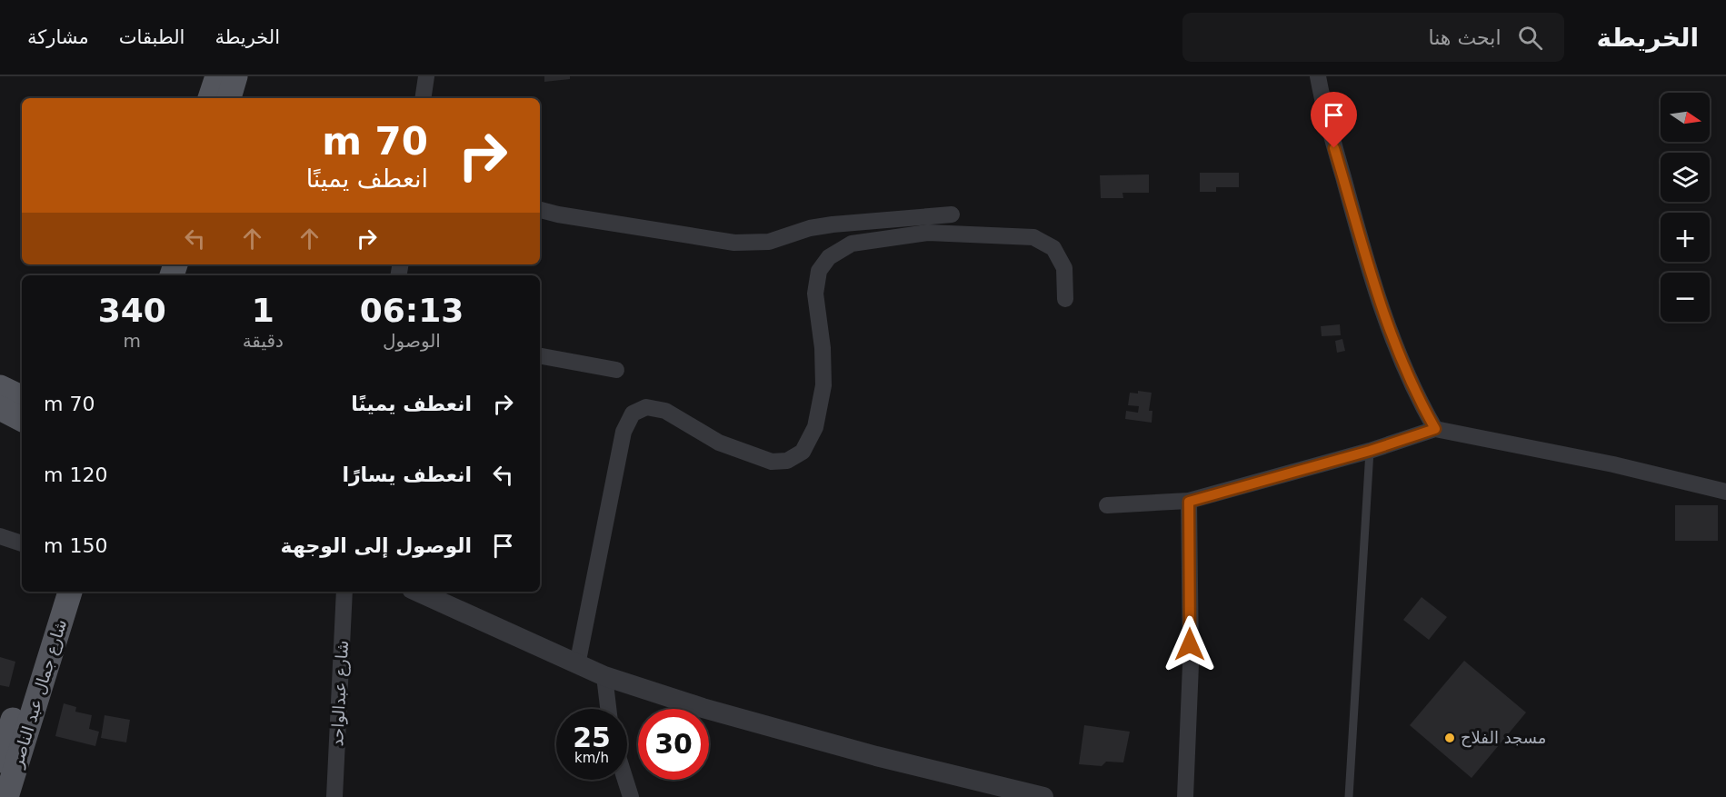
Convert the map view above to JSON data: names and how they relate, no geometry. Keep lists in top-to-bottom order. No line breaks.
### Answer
{"streets":{"main road":["شارع جمال عبد الناصر"],"street":["شارع عبدالواحد"]},"places":["مسجد الفلاح"],"north":"right","page":{"header":"الخريطة","search":"ابحث هنا","nav":["الخريطة","الطبقات","مشاركة"],"map_buttons":["+","−"],"turn":["70 m","انعطف يمينًا"],"eta":["06:13","الوصول","1","دقيقة","340","m"],"list":[{"name":"انعطف يمينًا","value":"70 m"},{"name":"انعطف يسارًا","value":"120 m"},{"name":"الوصول إلى الوجهة","value":"150 m"}],"speed":"25 km/h","limit":"30"}}
